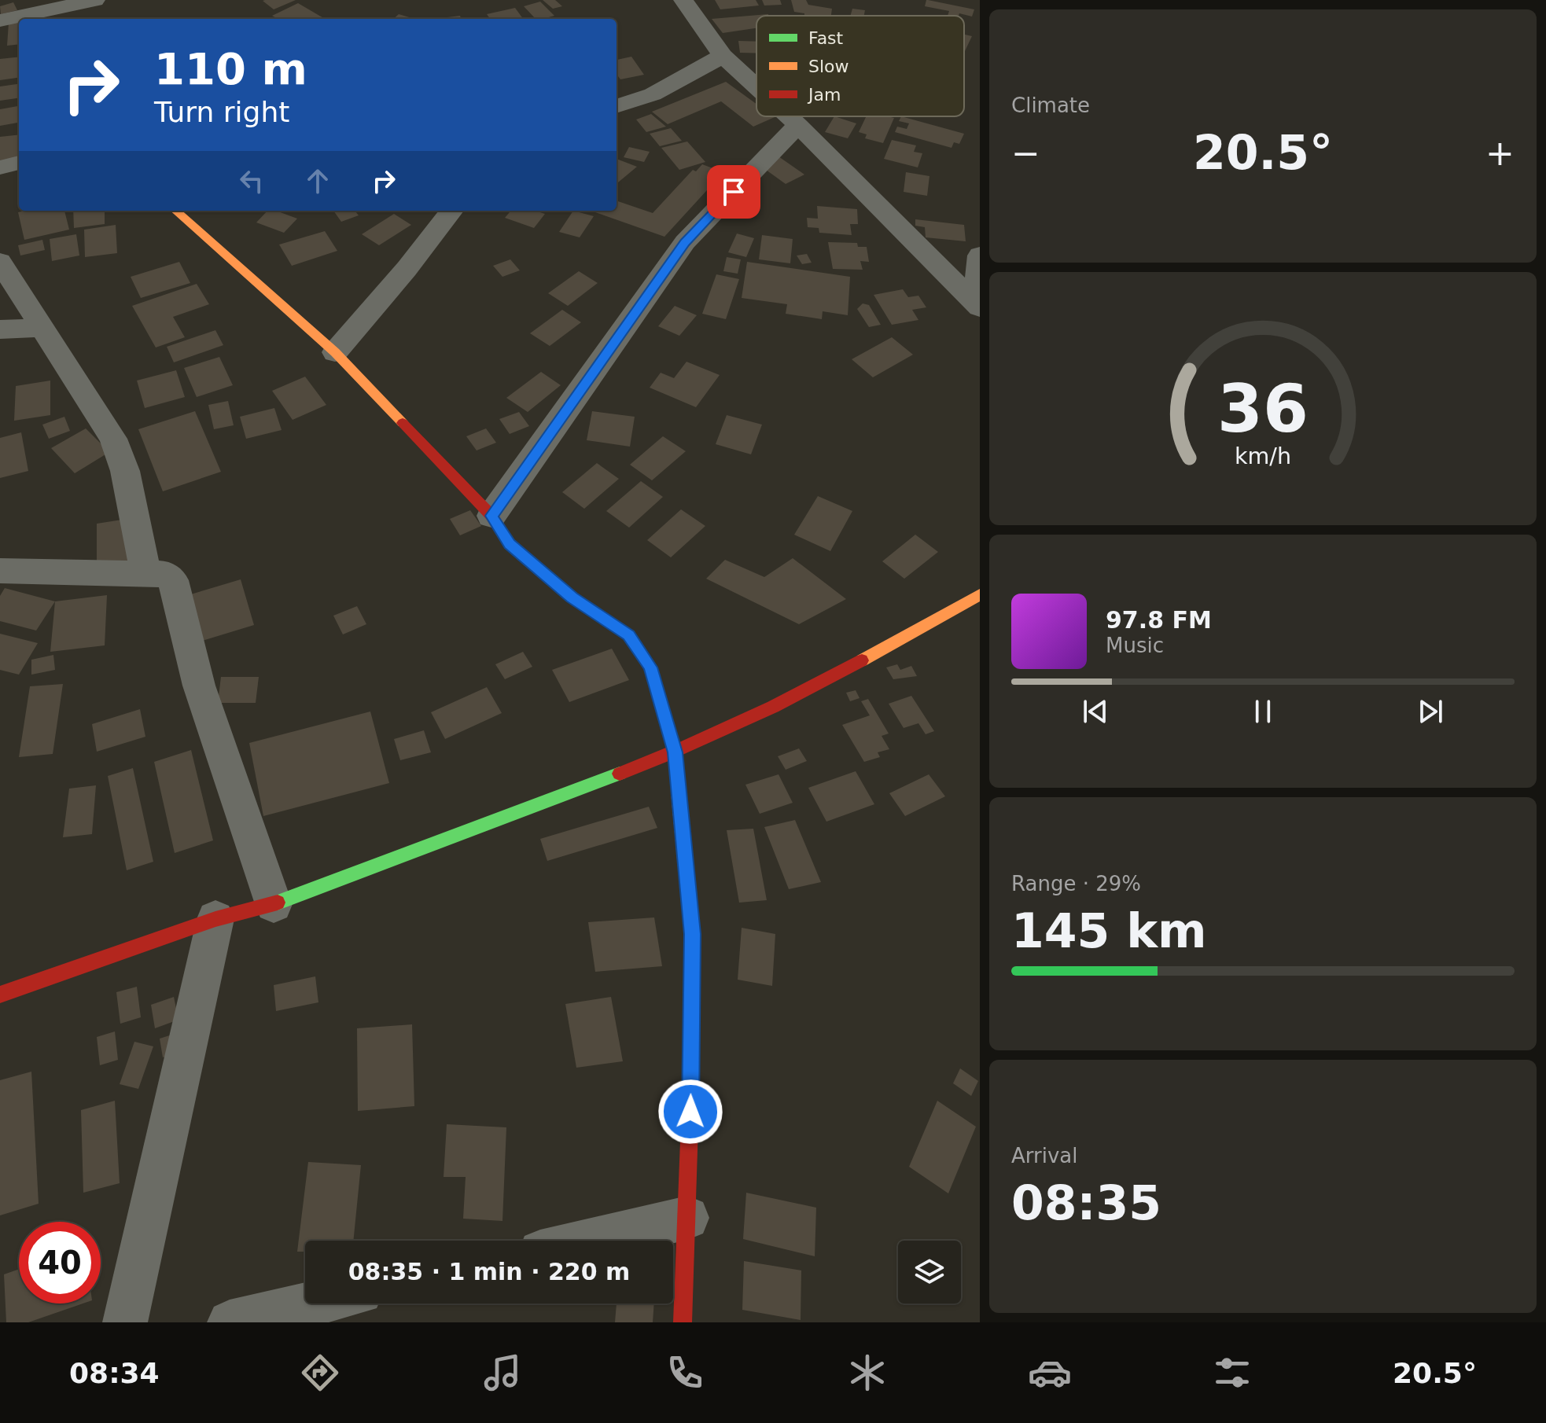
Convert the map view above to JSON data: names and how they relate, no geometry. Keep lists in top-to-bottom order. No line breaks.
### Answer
{"legend":["Fast","Slow","Jam"],"page":{"tile":["Climate",["Range · 29%","145 km"],["Arrival","08:35"]],"turn":["110 m","Turn right"],"heat":["−","20.5°","+"],"song":["97.8 FM","Music"],"limit":"40","trip":"08:35 · 1 min · 220 m","tabs":["08:34","20.5°"],"gauge":["36","km/h"]}}
